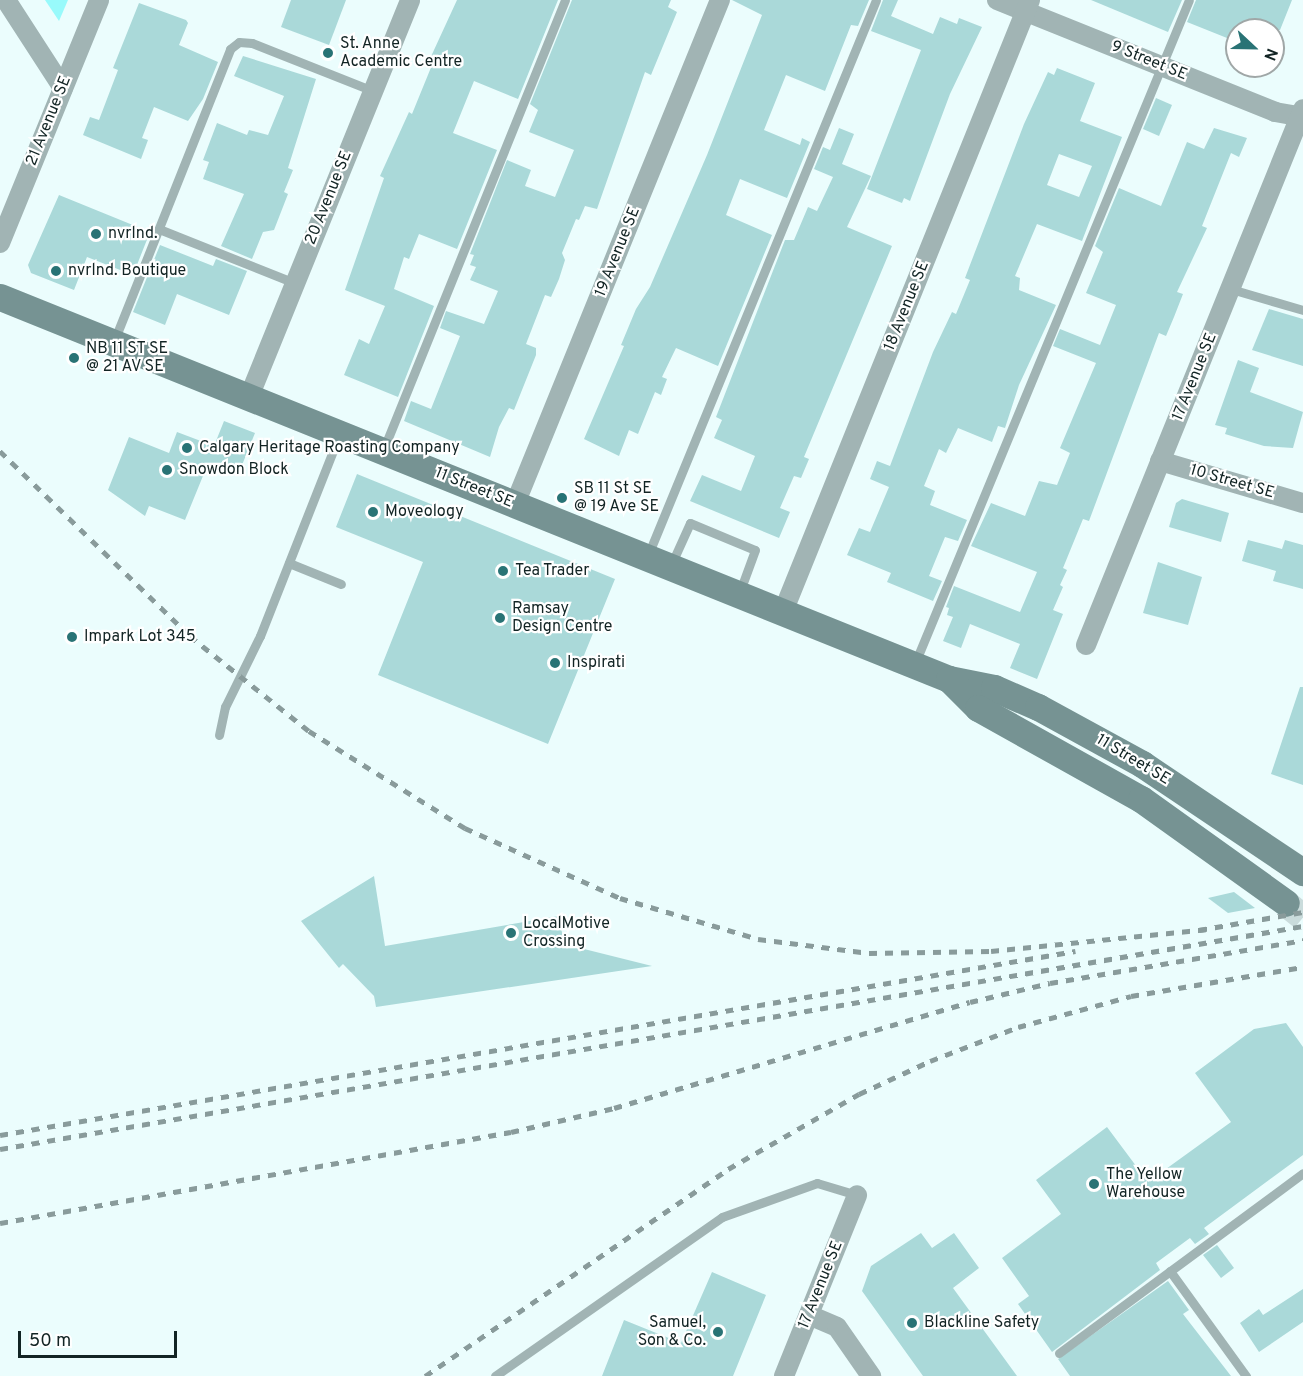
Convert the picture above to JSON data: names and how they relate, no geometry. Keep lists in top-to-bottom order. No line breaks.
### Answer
{"streets":{"street":["9 Street SE","21 Avenue SE","20 Avenue SE","19 Avenue SE","18 Avenue SE","17 Avenue SE","10 Street SE","11 Street SE"]},"crossings":[["9 Street SE","18 Avenue SE"],["9 Street SE","17 Avenue SE"],["20 Avenue SE","11 Street SE"],["19 Avenue SE","11 Street SE"],["18 Avenue SE","11 Street SE"],["17 Avenue SE","10 Street SE"]],"places":["St. Anne Academic Centre","nvrlnd.","nvrlnd. Boutique","NB 11 ST SE @ 21 AV SE","Calgary Heritage Roasting Company","Snowdon Block","SB 11 St SE @ 19 Ave SE","Moveology","Tea Trader","Ramsay Design Centre","Impark Lot 345","Inspirati","LocalMotive Crossing","The Yellow Warehouse","Blackline Safety","Samuel, Son & Co."],"scale_bar":"50 m","north":"right"}
